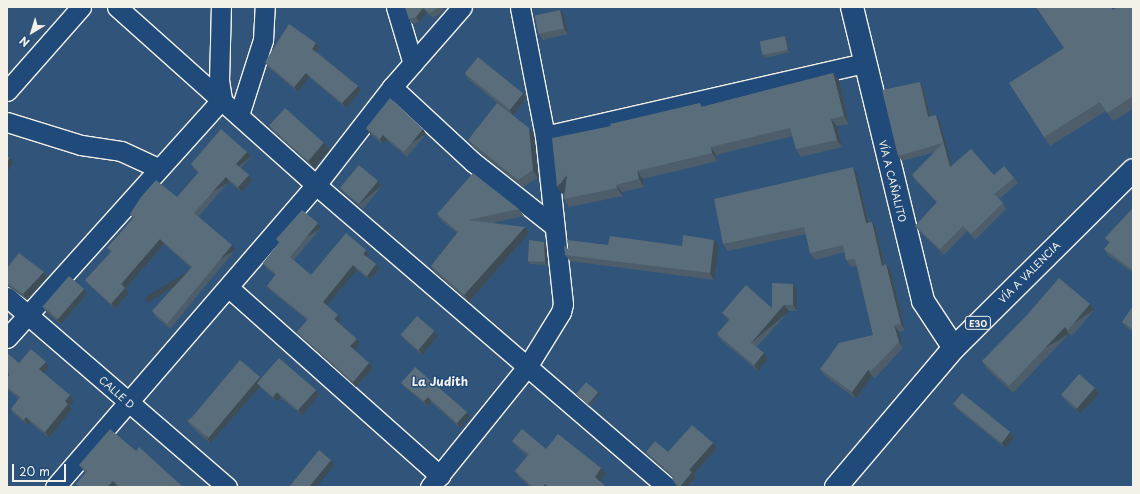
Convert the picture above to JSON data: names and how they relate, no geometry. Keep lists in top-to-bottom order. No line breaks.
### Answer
{"streets":{"main road":["VÍA A CAÑALITO","VÍA A VALENCIA","E30"],"street":["CALLE D"]},"crossings":[["VÍA A CAÑALITO","VÍA A VALENCIA"]],"districts":["La Judith"],"scale_bar":"20 m","north":"bottom left"}
